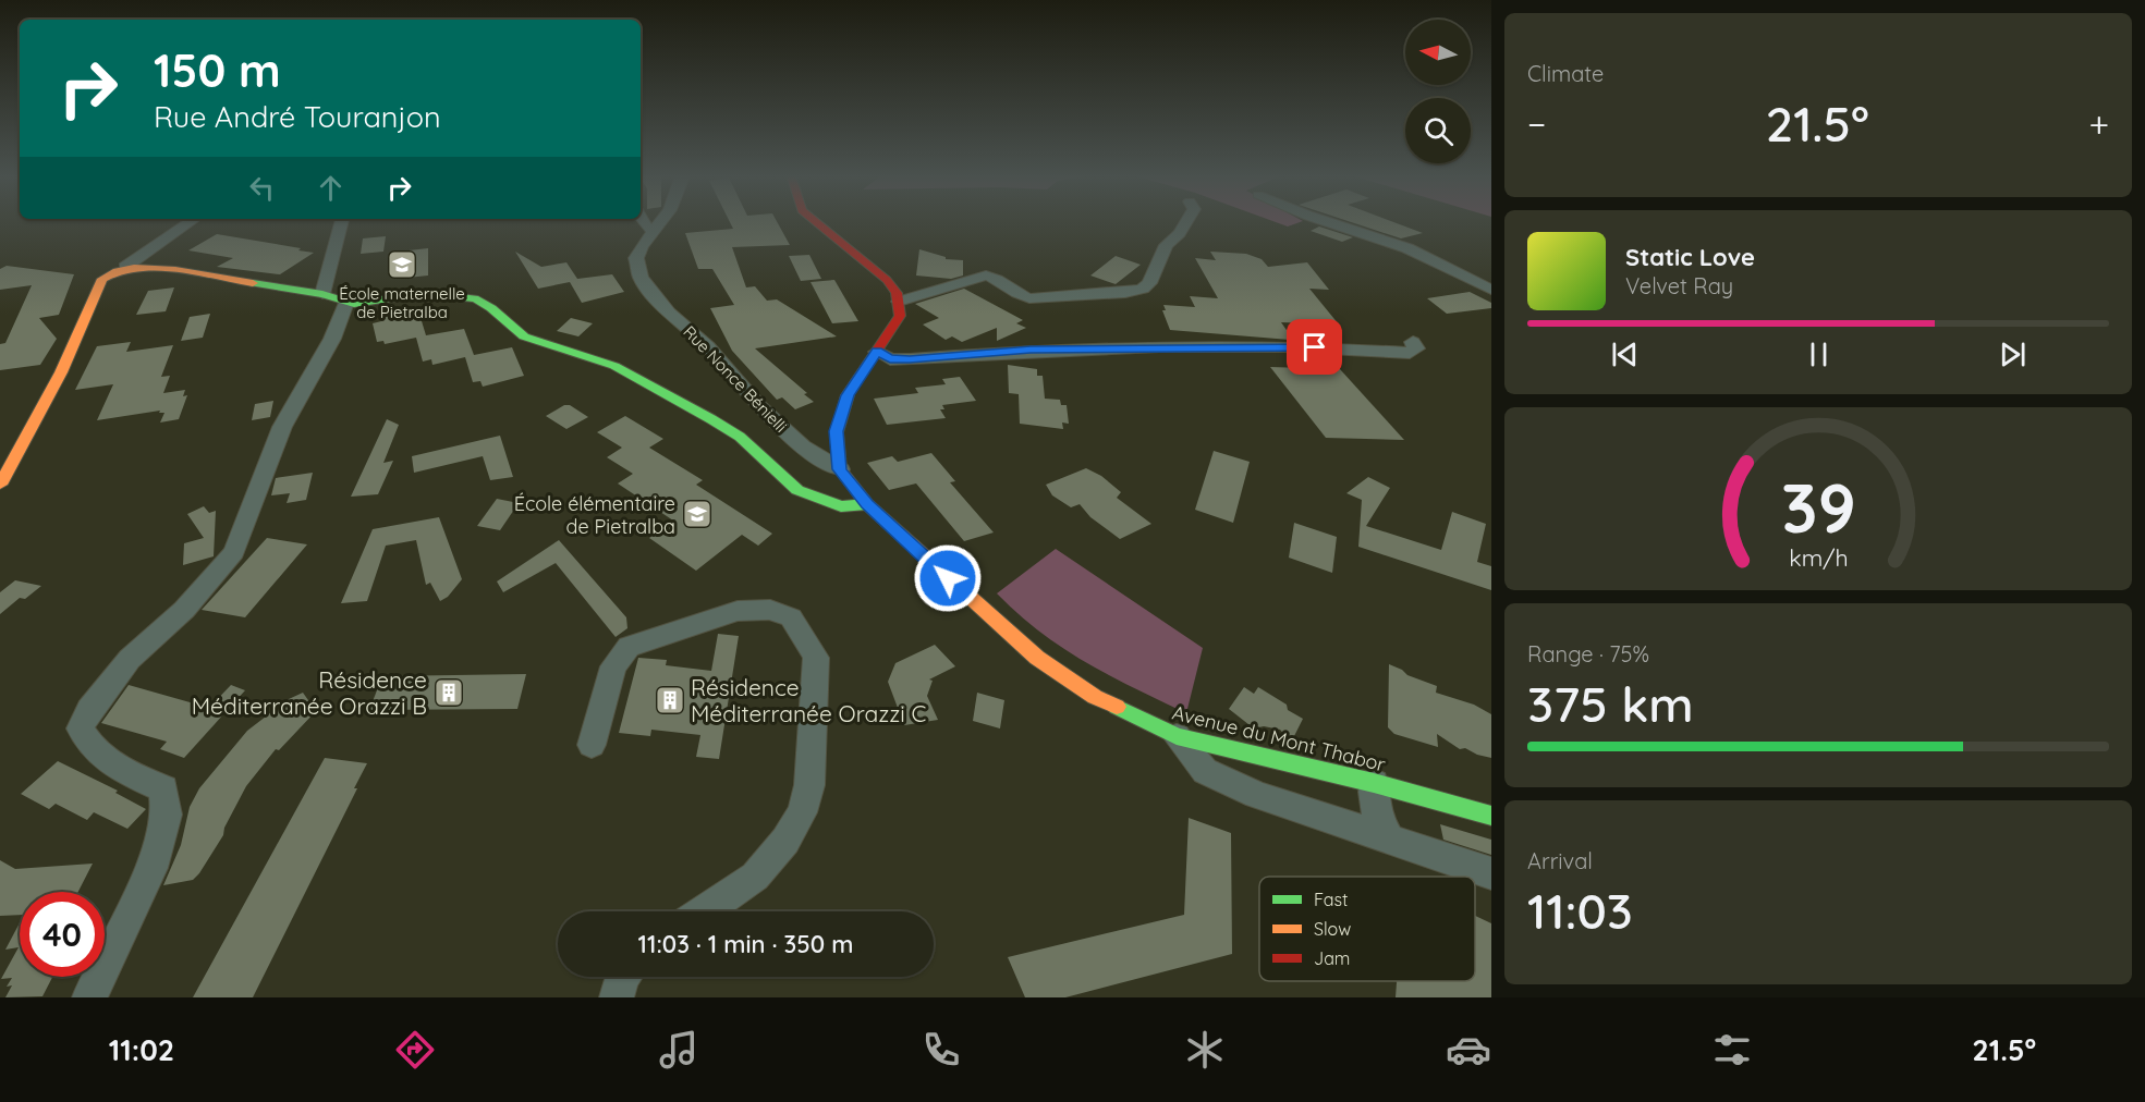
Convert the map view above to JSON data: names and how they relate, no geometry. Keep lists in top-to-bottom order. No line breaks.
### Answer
{"streets":{"street":["Rue Nonce Bénielli","Avenue du Mont Thabor"]},"crossings":[["Rue Nonce Bénielli","Avenue du Mont Thabor"]],"places":{"school or university":["École maternelle de Pietralba","École élémentaire de Pietralba"],"building":["Résidence Méditerranée Orazzi B","Résidence Méditerranée Orazzi C"]},"legend":["Fast","Slow","Jam"],"north":"left","page":{"tile":["Climate",["Range · 75%","375 km"],["Arrival","11:03"]],"turn":["150 m","Rue André Touranjon"],"heat":["−","21.5°","+"],"song":["Static Love","Velvet Ray"],"limit":"40","trip":"11:03 · 1 min · 350 m","tabs":["11:02","21.5°"],"gauge":["39","km/h"]}}
